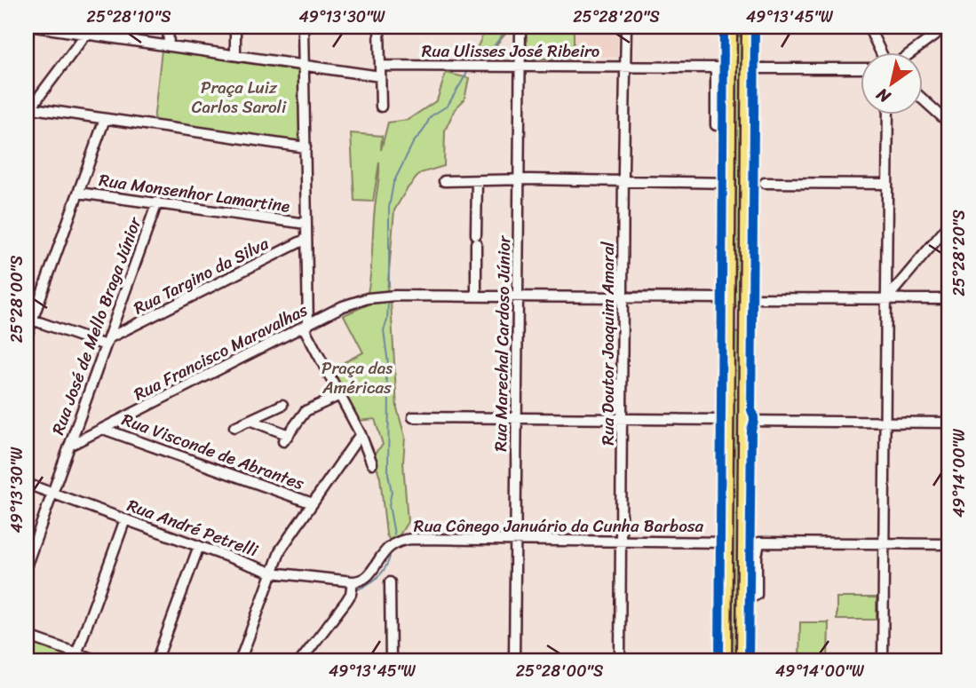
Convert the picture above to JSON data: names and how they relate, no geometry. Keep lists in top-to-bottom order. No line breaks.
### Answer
{"streets":{"street":["Rua Ulisses José Ribeiro","Rua Monsenhor Lamartine","Rua Targino da Silva","Rua José de Mello Braga Júnior","Rua Marechal Cardoso Júnior","Rua Doutor Joaquim Amaral","Rua Francisco Maravalhas","Rua Visconde de Abrantes","Rua Cônego Januário da Cunha Barbosa","Rua André Petrelli"]},"crossings":[["Rua Ulisses José Ribeiro","Rua Marechal Cardoso Júnior"],["Rua Ulisses José Ribeiro","Rua Doutor Joaquim Amaral"],["Rua Monsenhor Lamartine","Rua José de Mello Braga Júnior"],["Rua Targino da Silva","Rua José de Mello Braga Júnior"],["Rua José de Mello Braga Júnior","Rua Francisco Maravalhas"],["Rua José de Mello Braga Júnior","Rua André Petrelli"],["Rua Marechal Cardoso Júnior","Rua Francisco Maravalhas"],["Rua Marechal Cardoso Júnior","Rua Cônego Januário da Cunha Barbosa"],["Rua Doutor Joaquim Amaral","Rua Francisco Maravalhas"],["Rua Doutor Joaquim Amaral","Rua Cônego Januário da Cunha Barbosa"],["Rua Francisco Maravalhas","Rua Visconde de Abrantes"],["Rua Cônego Januário da Cunha Barbosa","Rua André Petrelli"]],"parks":["Praça Luiz Carlos Saroli","Praça das Américas"],"north":"bottom left","coordinates":["25°28'10\"S","49°13'30\"W","25°28'20\"S","49°13'45\"W","25°28'00\"S","49°14'00\"W"]}
